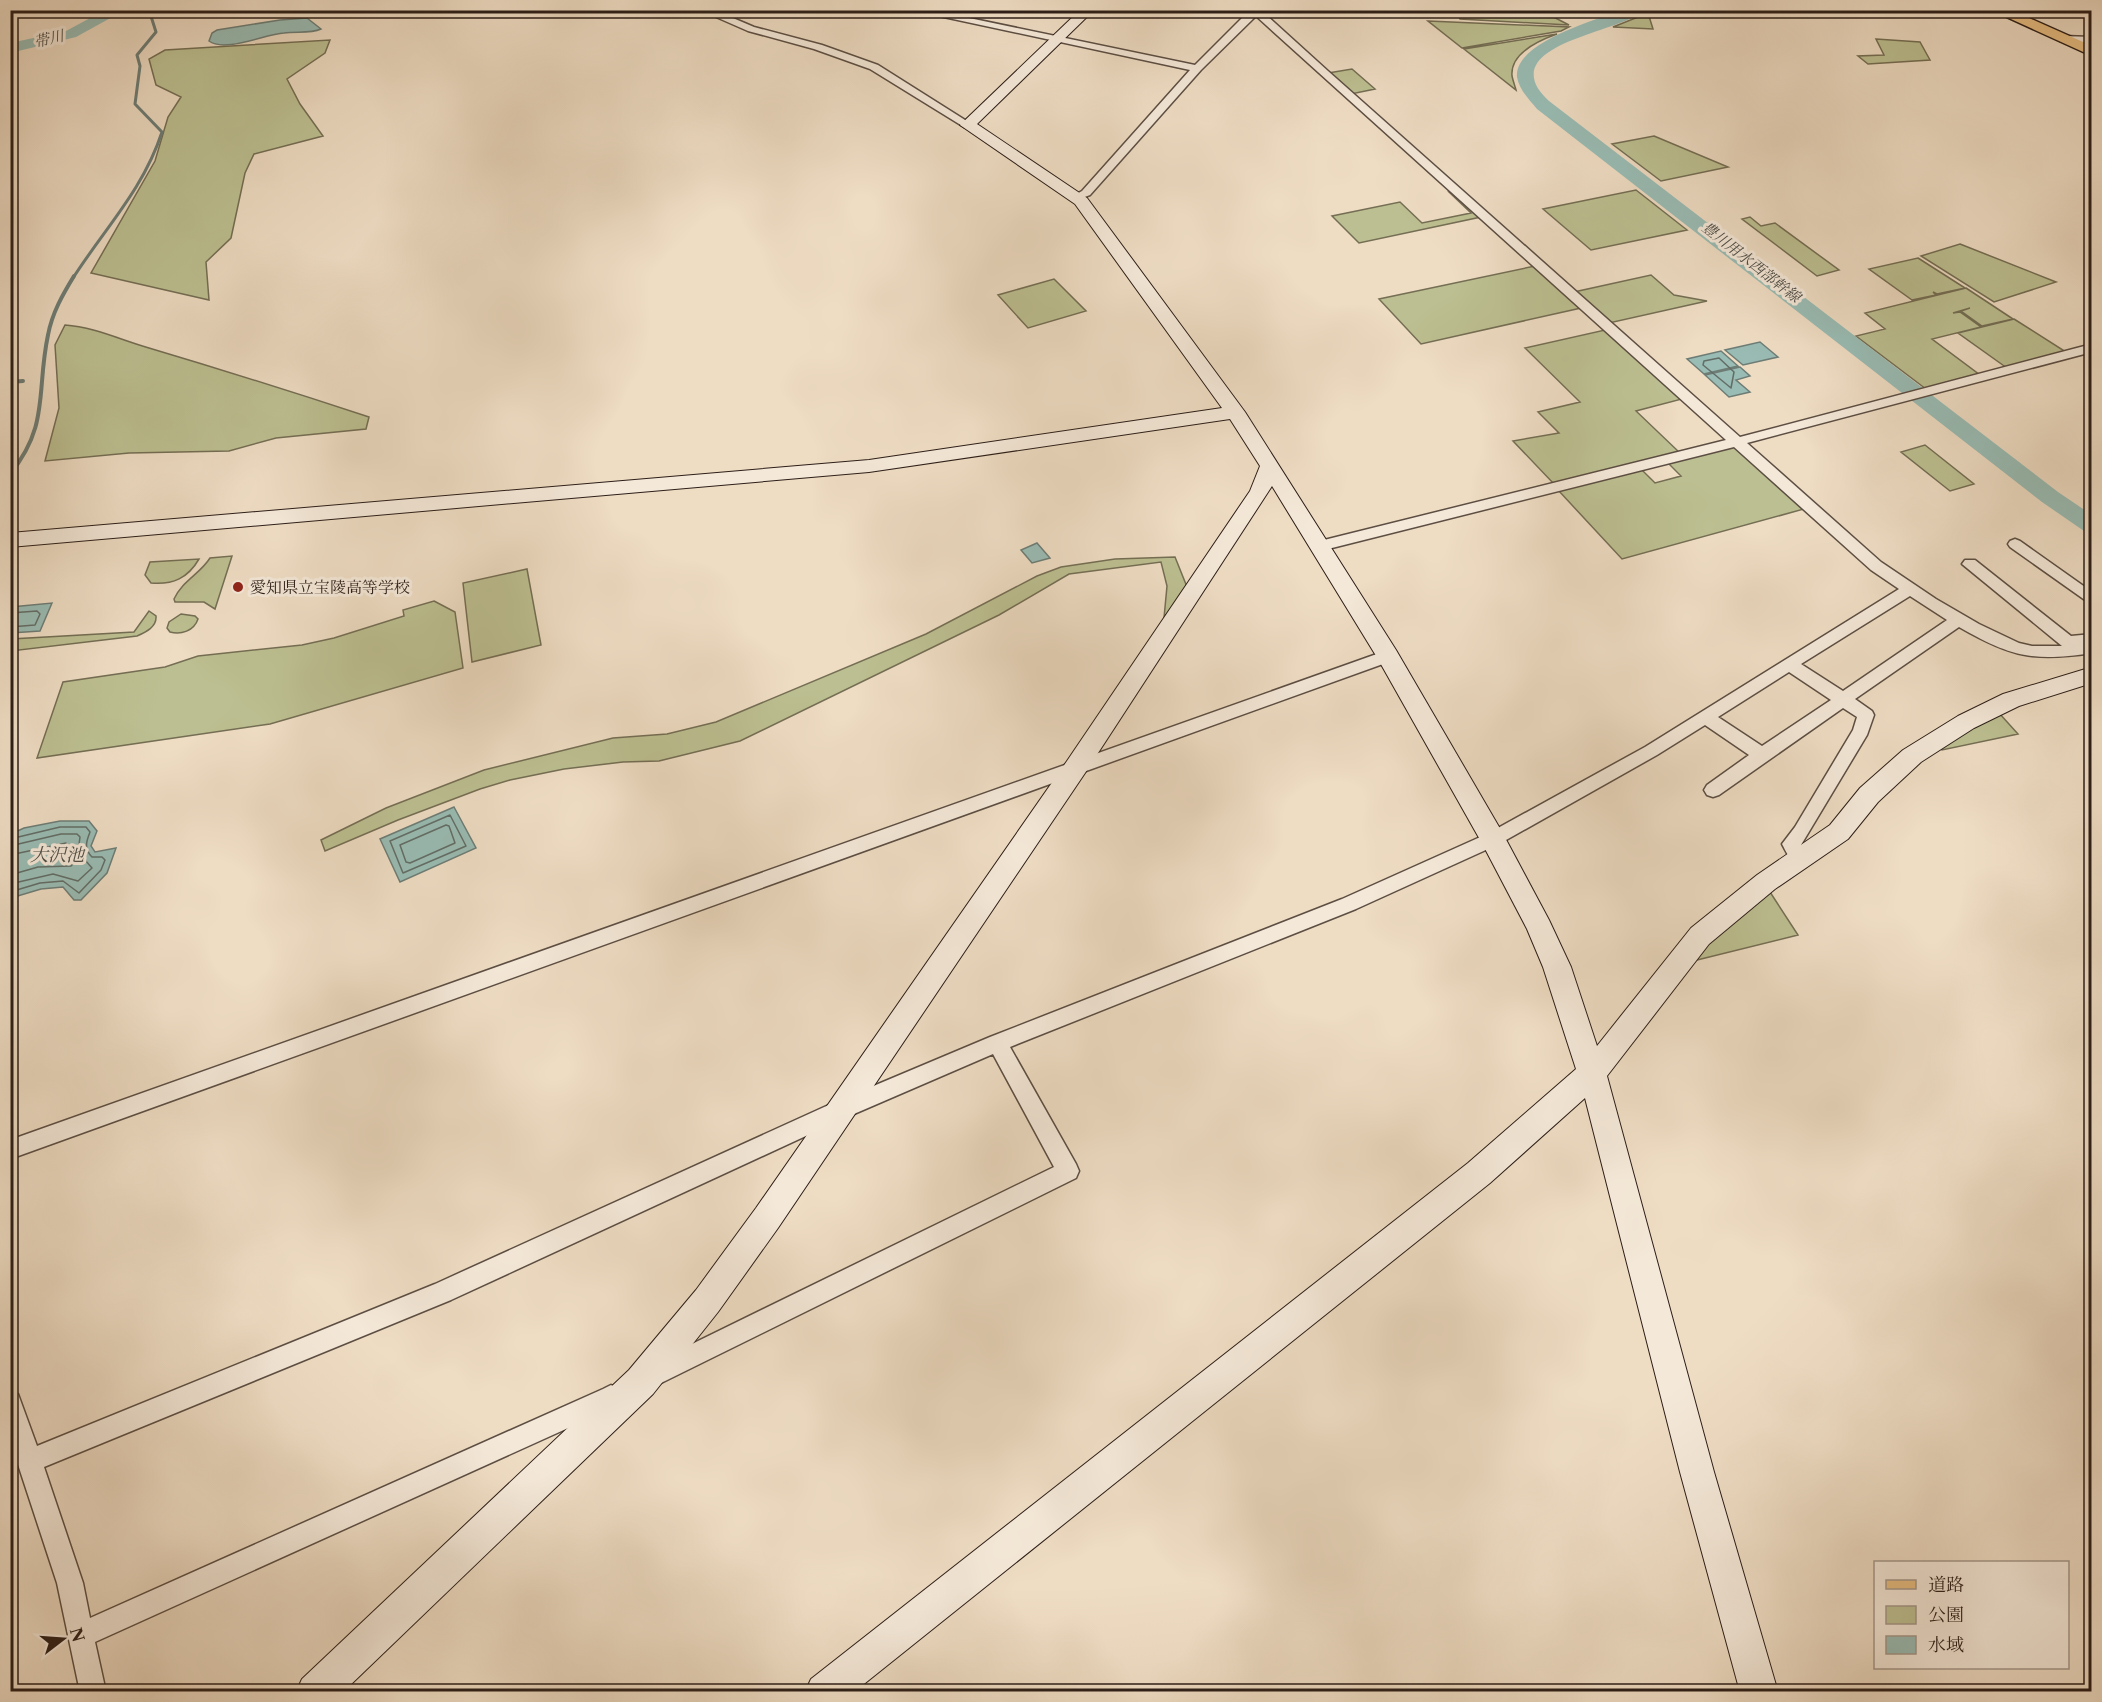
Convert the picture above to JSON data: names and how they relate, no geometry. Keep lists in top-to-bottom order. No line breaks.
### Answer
{"water":["帯川","豊川用水西部幹線","大沢池"],"places":["愛知県立宝陵高等学校"],"legend":["道路","公園","水域"],"north":"right"}
